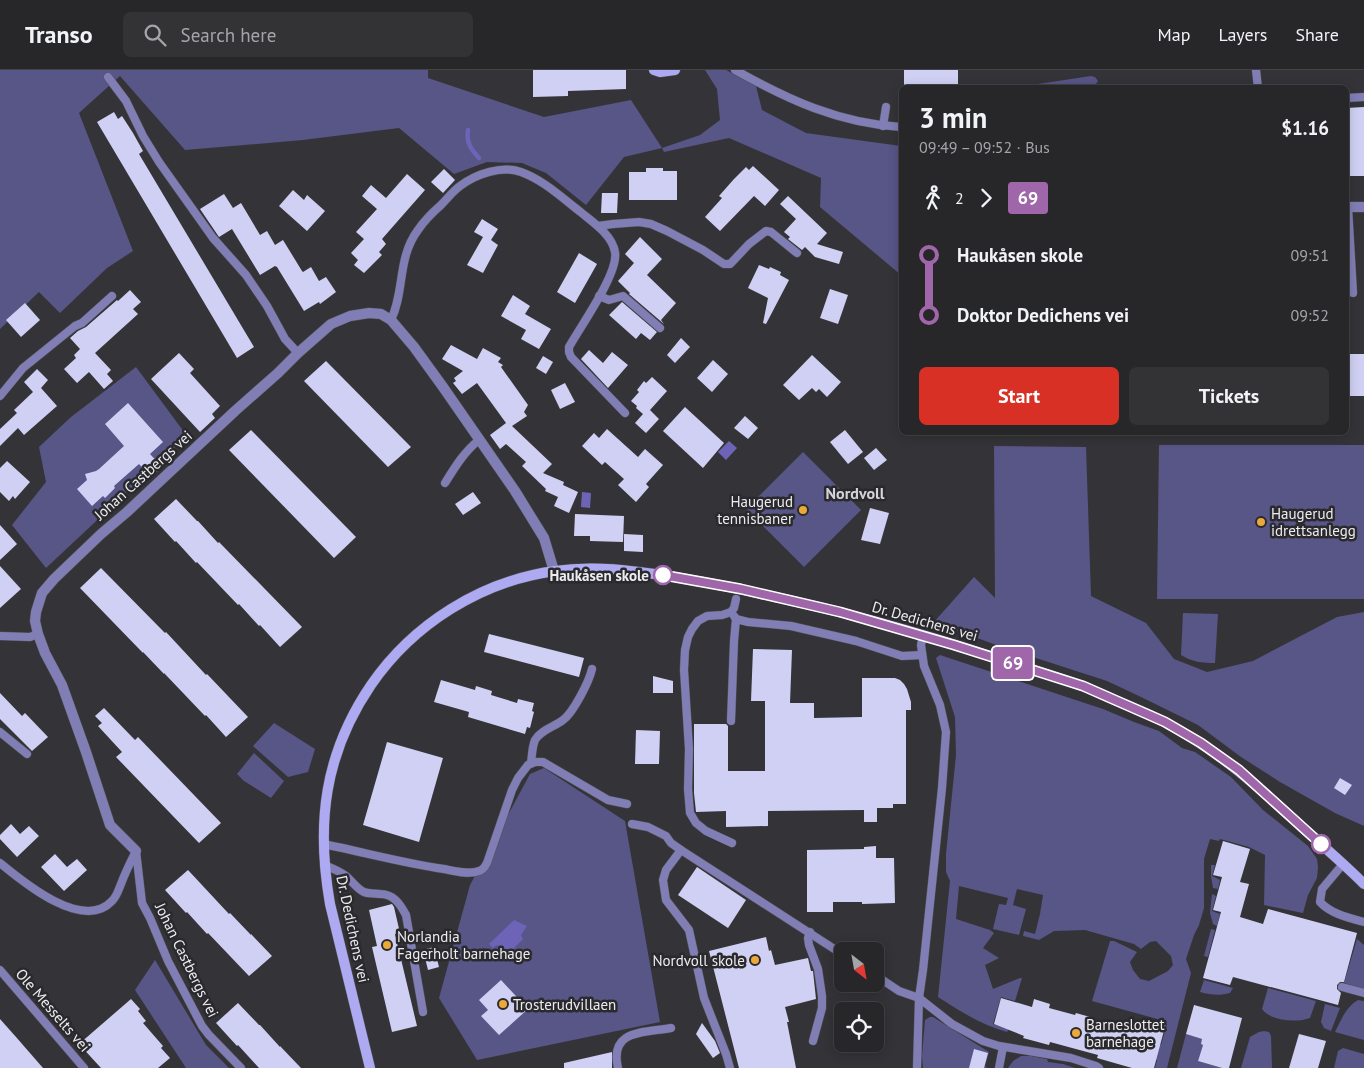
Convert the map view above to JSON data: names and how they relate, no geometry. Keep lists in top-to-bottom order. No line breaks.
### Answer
{"streets":{"street":["Johan Castbergs vei","Dr. Dedichens vei"],"lane":["Ole Messelts vei"]},"districts":["Nordvoll"],"places":["Haugerud tennisbaner","Haugerud idrettsanlegg","Haukåsen skole","Norlandia Fagerholt barnehage","Nordvoll skole","Trosterudvillaen","Barneslottet barnehage"],"lines":["bus line 69"],"north":"bottom right","page":{"header":"Transo","search":"Search here","nav":["Map","Layers","Share"],"on_map":"69","heading":["3 min","09:49 – 09:52 · Bus","$1.16"],"legs":["2","69"],"list":[{"name":"Haukåsen skole","value":"09:51"},{"name":"Doktor Dedichens vei","value":"09:52"}],"buttons":["Start","Tickets"]}}
